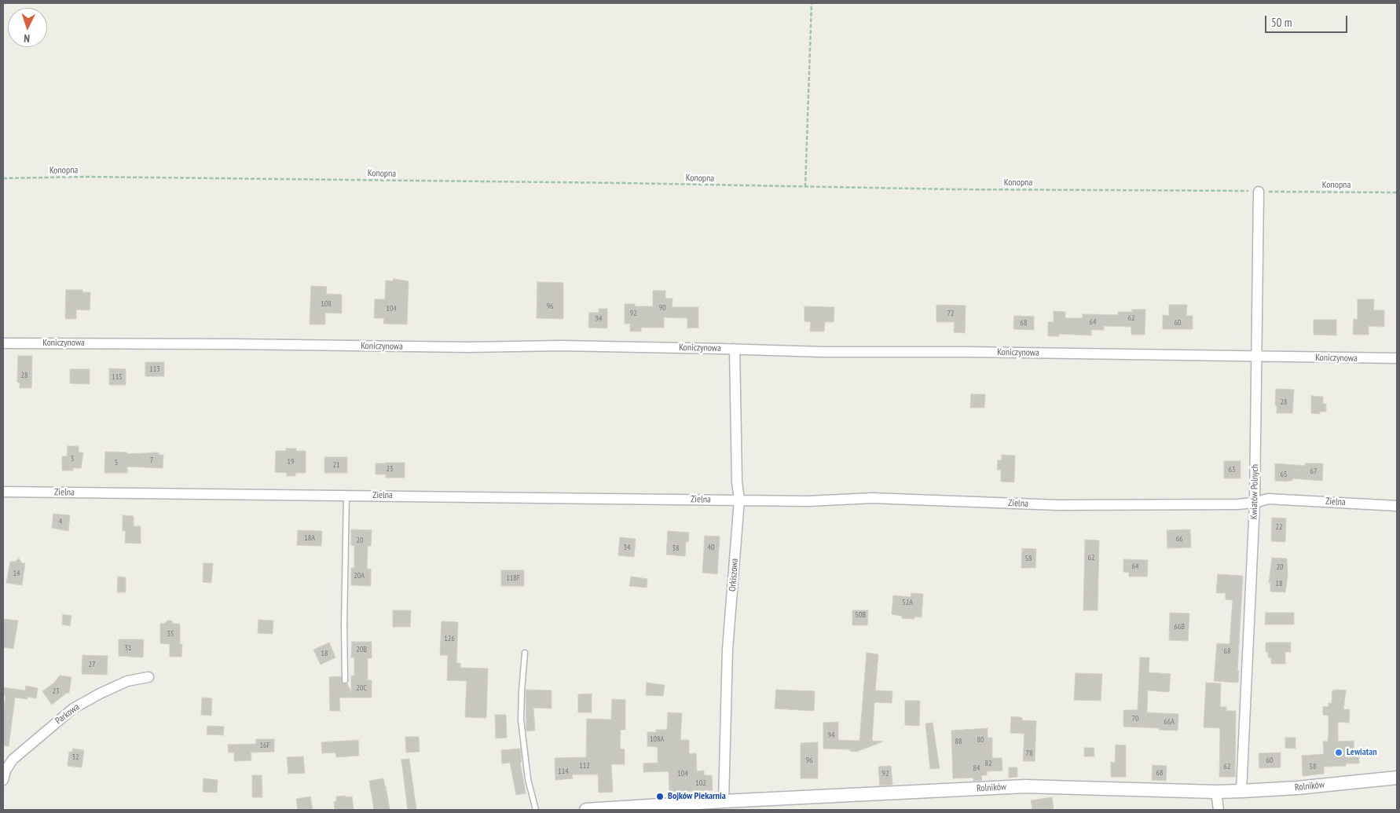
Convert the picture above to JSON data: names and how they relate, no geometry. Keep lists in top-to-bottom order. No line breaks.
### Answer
{"streets":{"street":["Koniczynowa","Kwiatów Polnych","Zielna","Orkiszowa","Parkowa","Rolników"],"path":["Konopna"]},"crossings":[["Konopna","Kwiatów Polnych"],["Koniczynowa","Kwiatów Polnych"],["Koniczynowa","Orkiszowa"],["Kwiatów Polnych","Zielna"],["Kwiatów Polnych","Rolników"],["Zielna","Orkiszowa"],["Orkiszowa","Rolników"]],"places":["Lewiatan","Bojków Piekarnia"],"house_numbers":["108","96","90","104","92","72","62","94","64","68","60","113","28","115","28","3","7","19","5","21","23","63","67","65","4","22","18A","66","20","34","40","38","62","58","64","20","14","20A","118F","18","52A","50B","66B","35","126","31","20B","68","18","27","20C","23","70","66A","94","108A","80","88","16F","78","32","96","60","82","112","62","58","84","114","68","104","92","102"],"scale_bar":"50 m","north":"bottom"}
